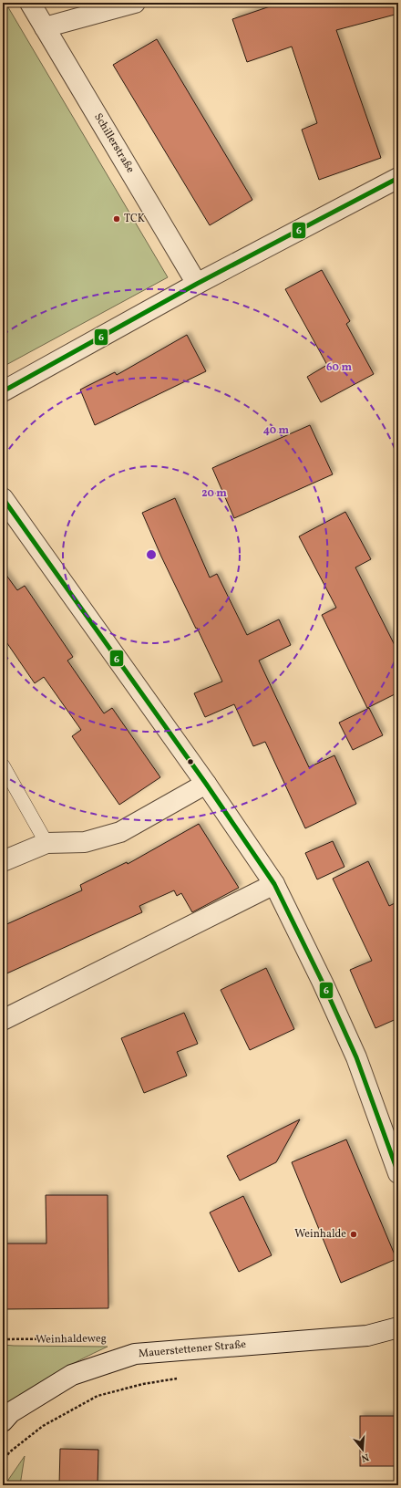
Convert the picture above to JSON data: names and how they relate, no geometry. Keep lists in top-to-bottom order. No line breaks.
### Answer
{"streets":{"street":["Schillerstraße","Mauerstettener Straße"],"path":["Weinhaldeweg"]},"places":["TCK","Weinhalde"],"lines":["transit line 6"],"north":"bottom","rings":["60 m","40 m","20 m"]}
